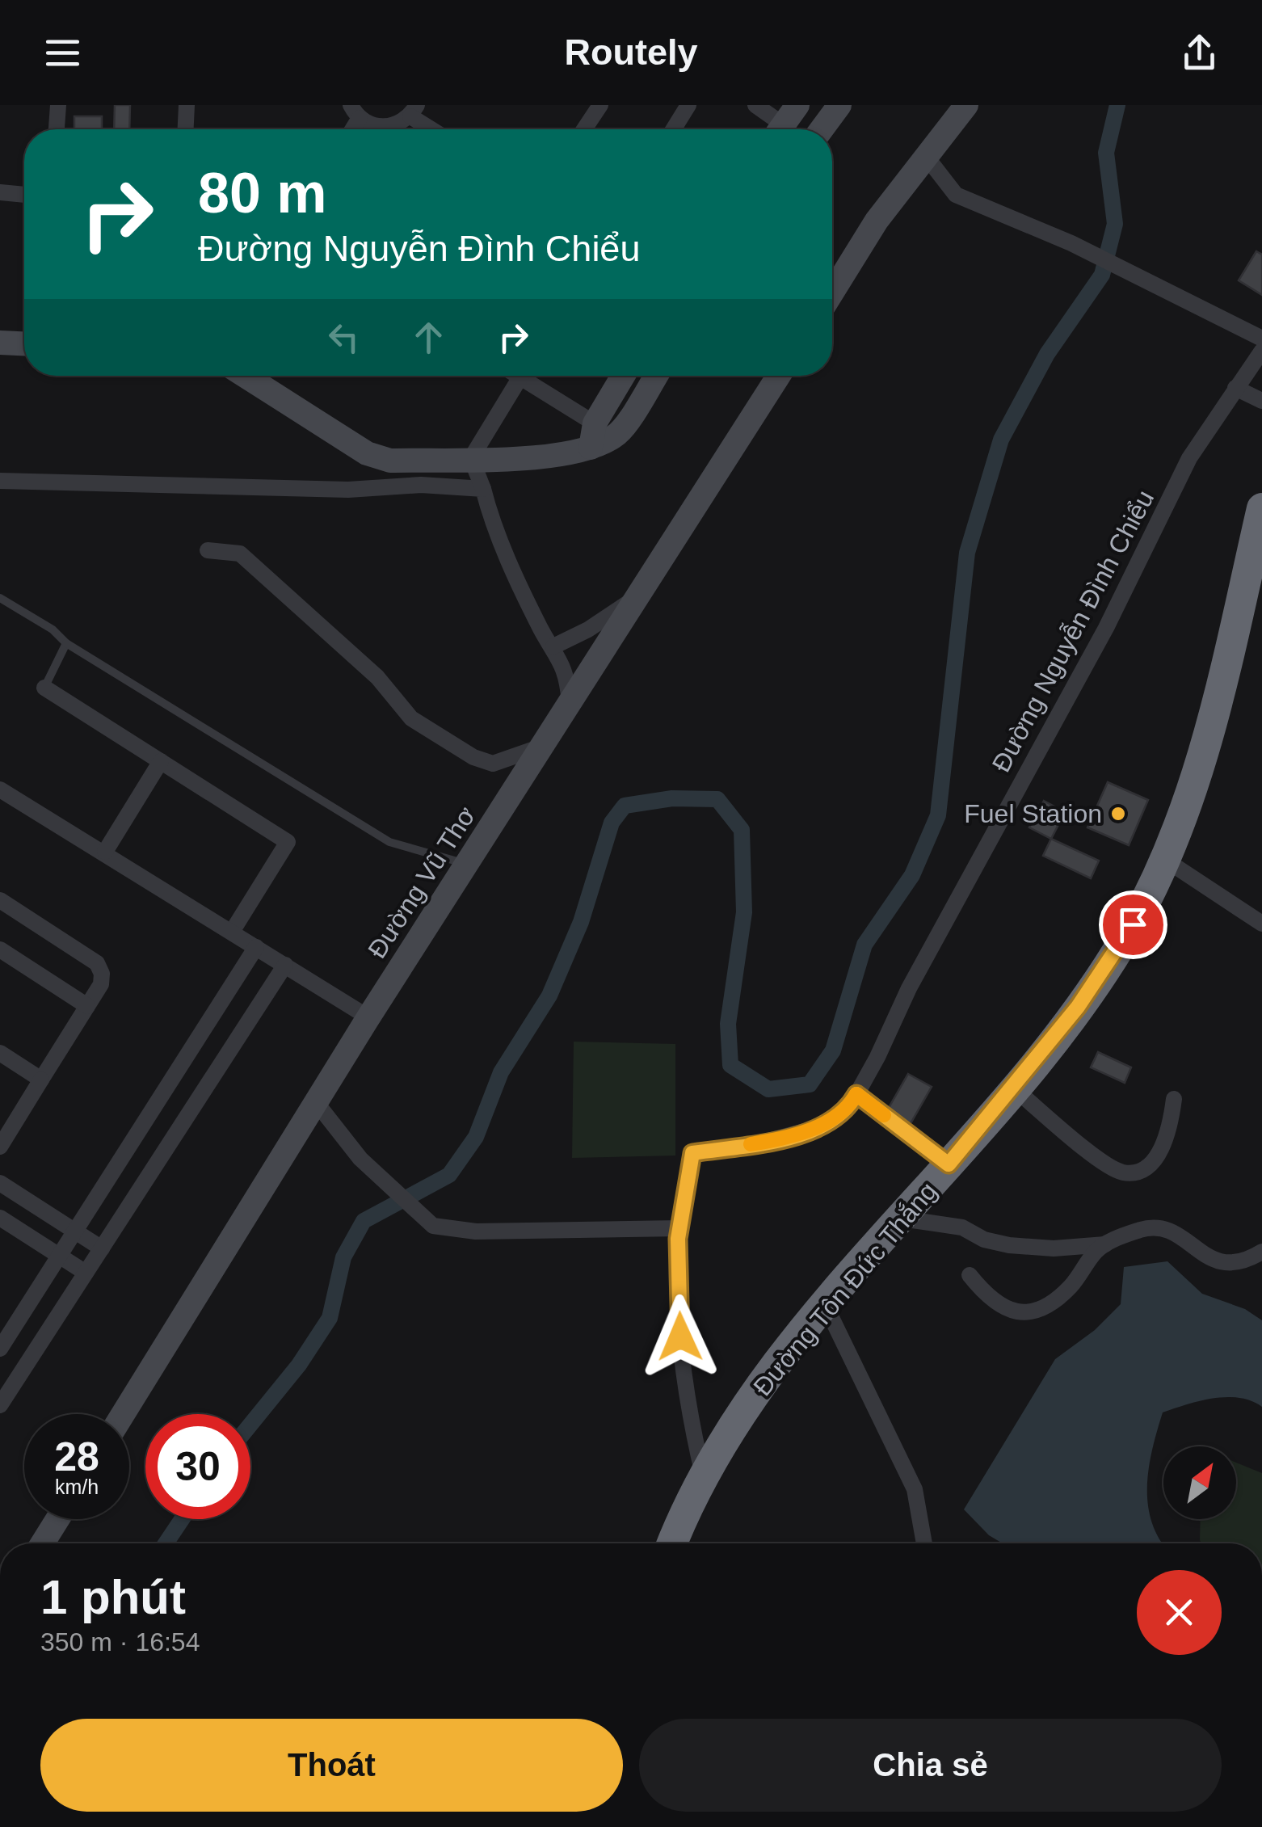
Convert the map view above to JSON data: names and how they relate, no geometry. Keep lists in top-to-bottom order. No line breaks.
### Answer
{"streets":{"highway":["Đường Tôn Đức Thắng"],"main road":["Đường Vũ Thơ"],"street":["Đường Nguyễn Đình Chiểu"]},"crossings":[["Đường Nguyễn Đình Chiểu","Đường Tôn Đức Thắng"]],"places":["Fuel Station"],"north":"top right","page":{"header":"Routely","turn":["80 m","Đường Nguyễn Đình Chiểu"],"speed":"28 km/h","limit":"30","heading":["1 phút","350 m · 16:54"],"buttons":["Thoát","Chia sẻ"]}}
